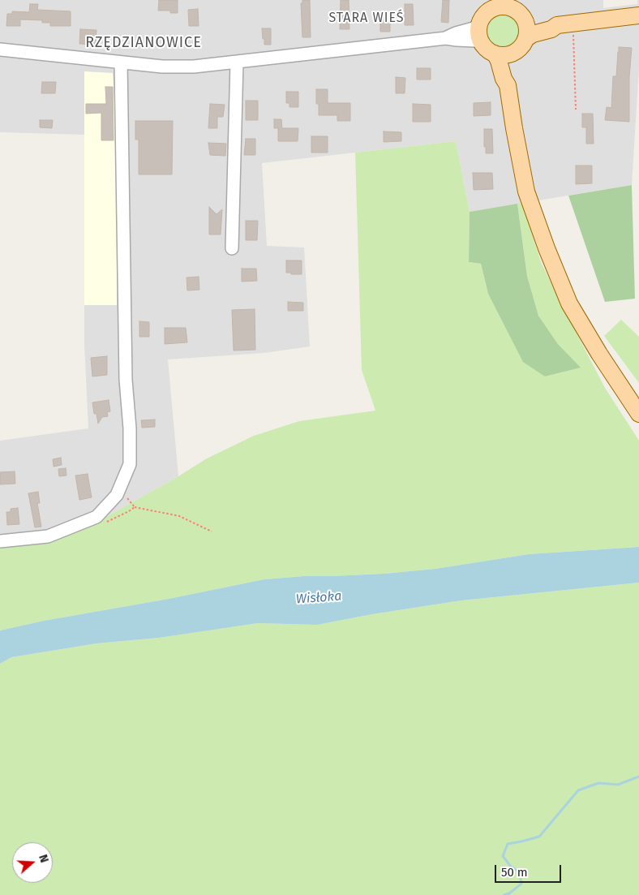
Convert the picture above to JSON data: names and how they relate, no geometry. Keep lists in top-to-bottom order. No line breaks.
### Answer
{"districts":["STARA WIEŚ","RZĘDZIANOWICE"],"water":["Wisłoka"],"scale_bar":"50 m","north":"right"}
